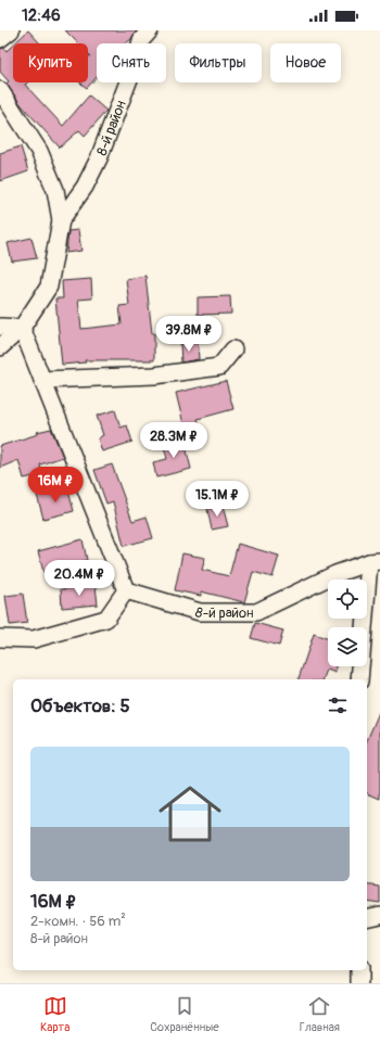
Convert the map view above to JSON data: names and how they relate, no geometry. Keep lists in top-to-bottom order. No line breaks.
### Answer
{"streets":{"street":["8-й район"]},"page":{"status":"12:46","chip":["Купить","Снять","Фильтры","Новое"],"price":["39.8M ₽","28.3M ₽","16M ₽","15.1M ₽","20.4M ₽"],"heading":"Объектов: 5","list":[{"name":"16M ₽","note":"2-комн. · 56 m² · 8-й район"}],"tabs":["Карта","Сохранённые","Главная"]}}
